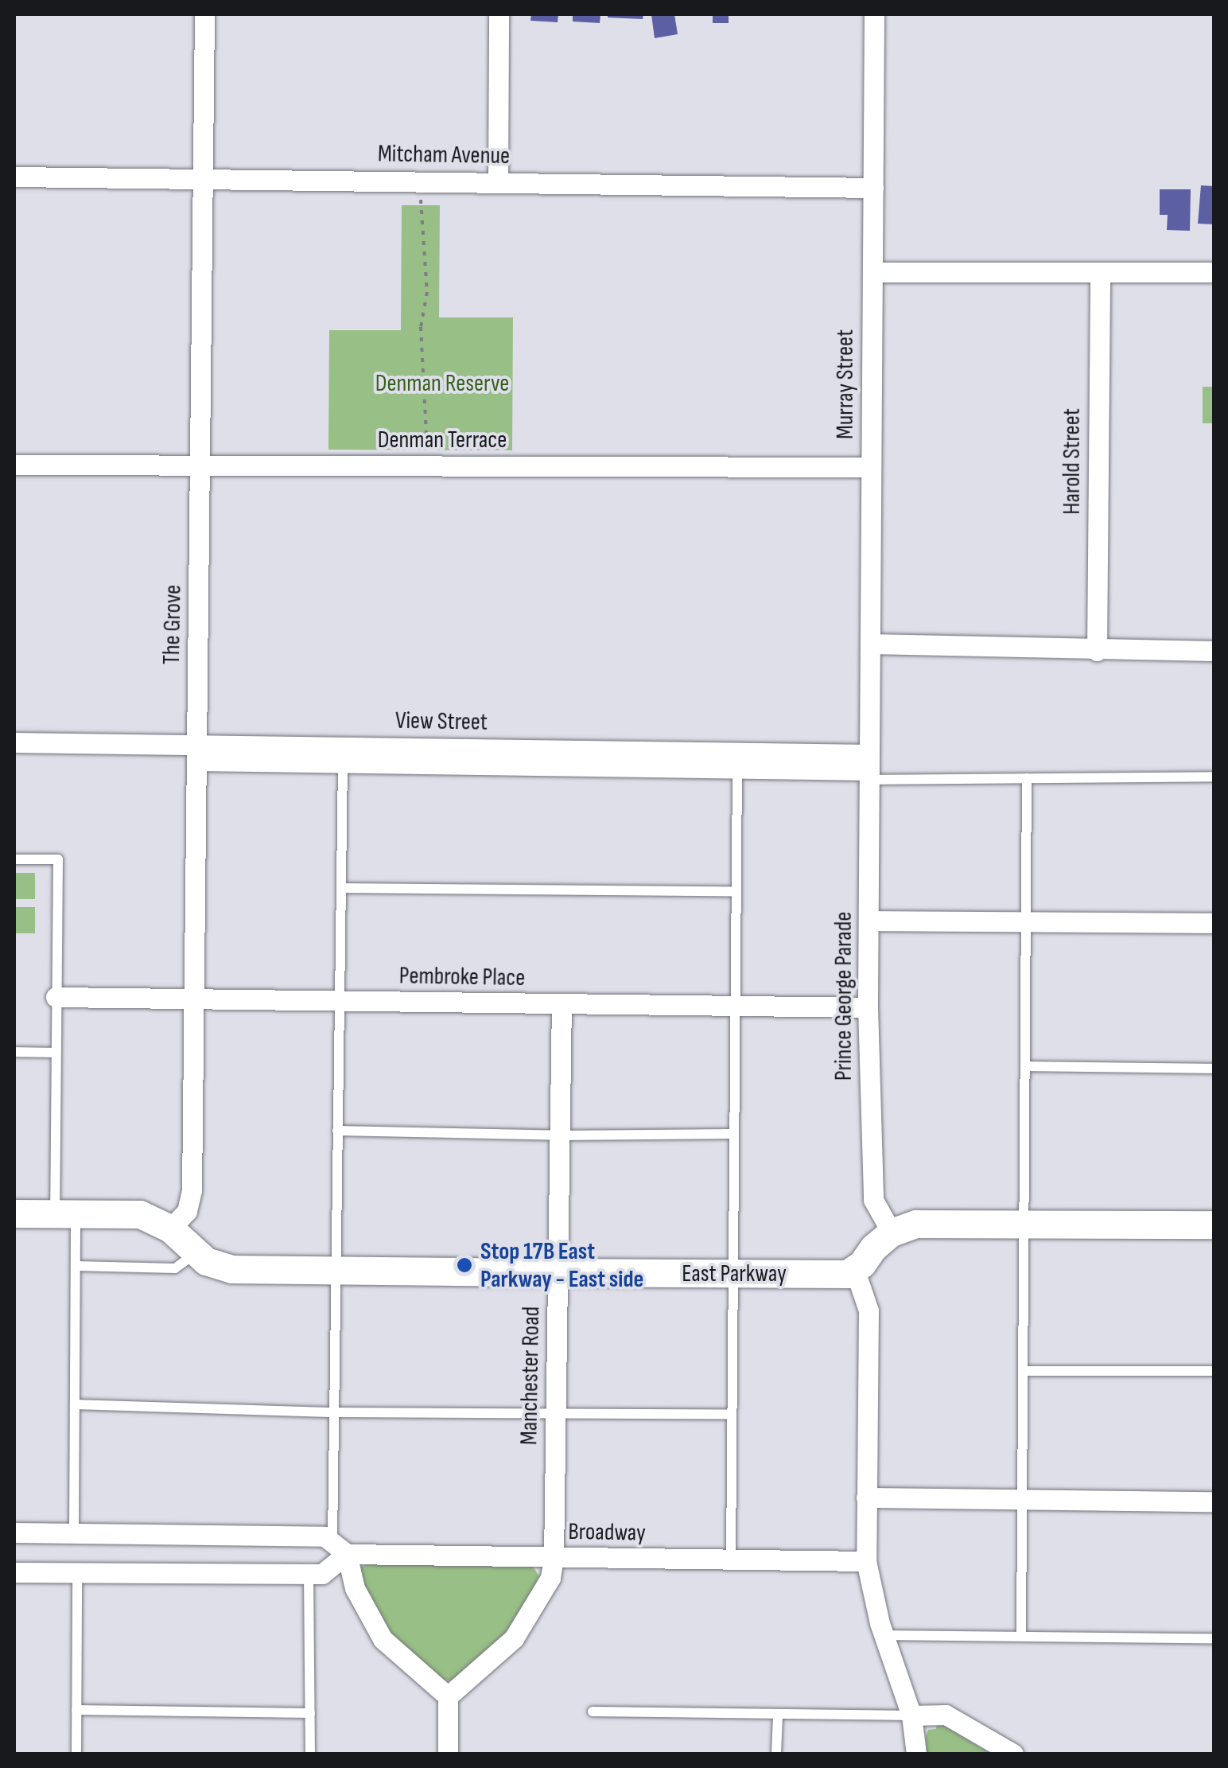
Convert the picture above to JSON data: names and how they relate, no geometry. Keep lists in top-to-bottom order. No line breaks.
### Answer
{"streets":{"street":["Mitcham Avenue","Murray Street","Denman Terrace","Harold Street","The Grove","View Street","Pembroke Place","Prince George Parade","East Parkway","Manchester Road","Broadway"]},"crossings":[["Mitcham Avenue","Murray Street"],["Mitcham Avenue","The Grove"],["Murray Street","Denman Terrace"],["Murray Street","View Street"],["Murray Street","Prince George Parade"],["Denman Terrace","The Grove"],["The Grove","View Street"],["The Grove","Pembroke Place"],["The Grove","East Parkway"],["View Street","Prince George Parade"],["Pembroke Place","Prince George Parade"],["Pembroke Place","Manchester Road"],["East Parkway","Manchester Road"],["Manchester Road","Broadway"]],"parks":["Denman Reserve"],"places":["Stop 17B East Parkway - East side"]}
